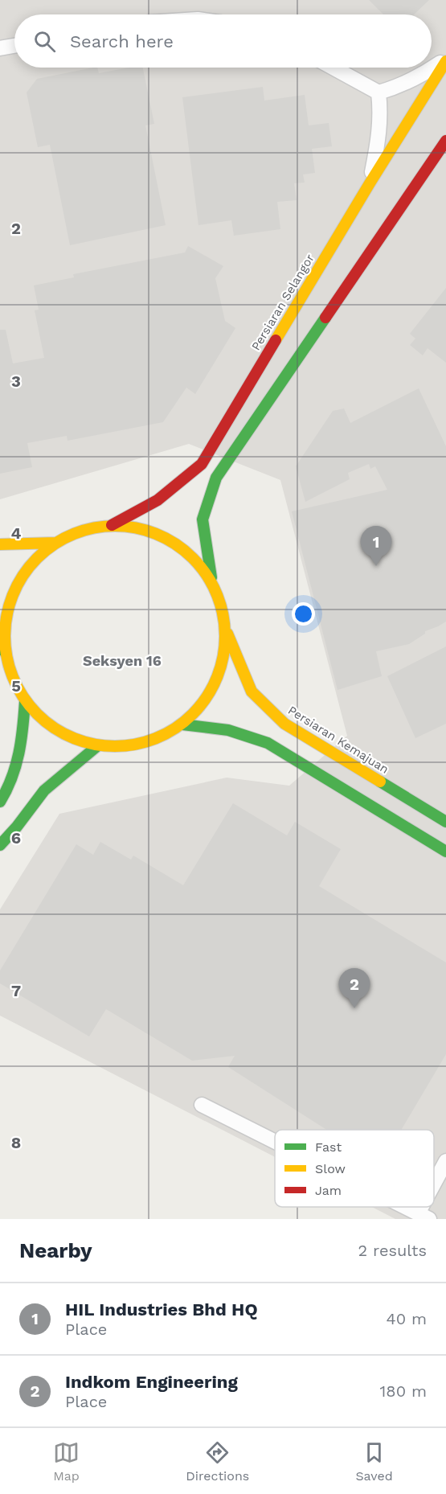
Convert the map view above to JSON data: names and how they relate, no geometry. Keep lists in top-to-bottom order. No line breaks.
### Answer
{"streets":{"main road":["Persiaran Selangor","Persiaran Kemajuan"]},"districts":["Seksyen 16"],"legend":["Fast","Slow","Jam"],"page":{"search":"Search here","pins":["1","2"],"heading":["Nearby","2 results"],"list":[{"mark":"1","name":"HIL Industries Bhd HQ","note":"Place","value":"40 m"},{"mark":"2","name":"Indkom Engineering","note":"Place","value":"180 m"}],"nav":["Map","Directions","Saved"]},"grid":{"rows":["2","3","4","5","6","7","8"]}}
